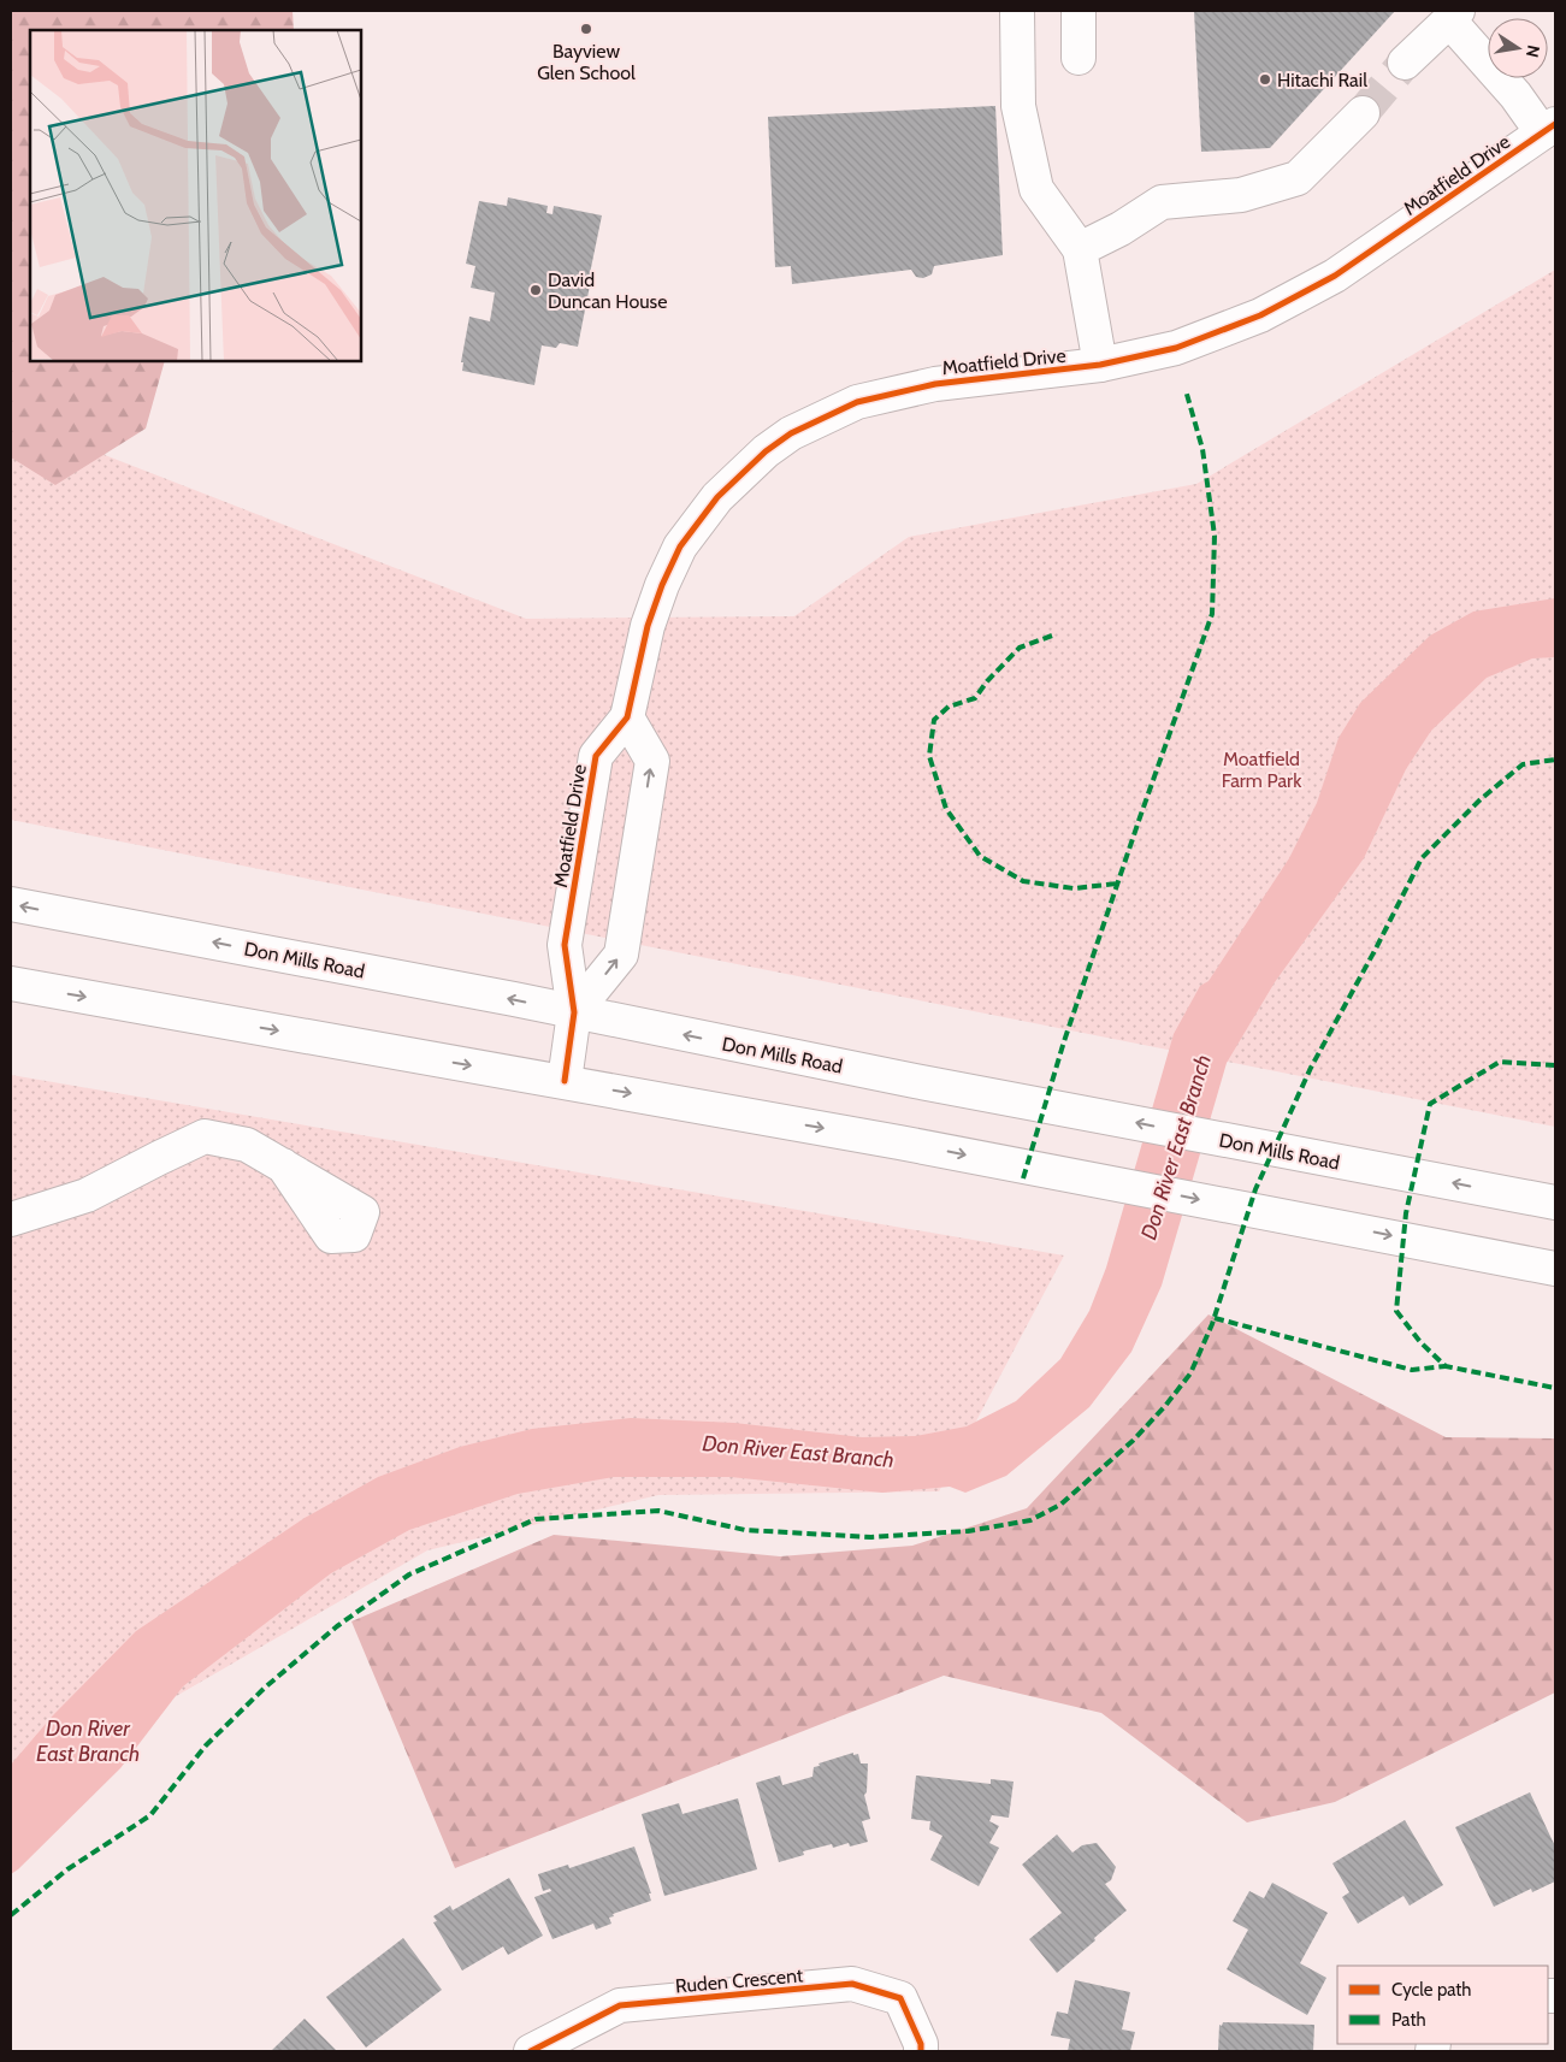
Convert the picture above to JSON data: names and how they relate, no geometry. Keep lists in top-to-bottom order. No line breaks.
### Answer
{"streets":{"main road":["Moatfield Drive","Don Mills Road","Ruden Crescent"]},"crossings":[["Moatfield Drive","Don Mills Road"]],"water":["Don River East Branch"],"parks":["Moatfield Farm Park"],"places":["Bayview Glen School","Hitachi Rail","David Duncan House"],"legend":["Cycle path","Path"],"north":"right"}
